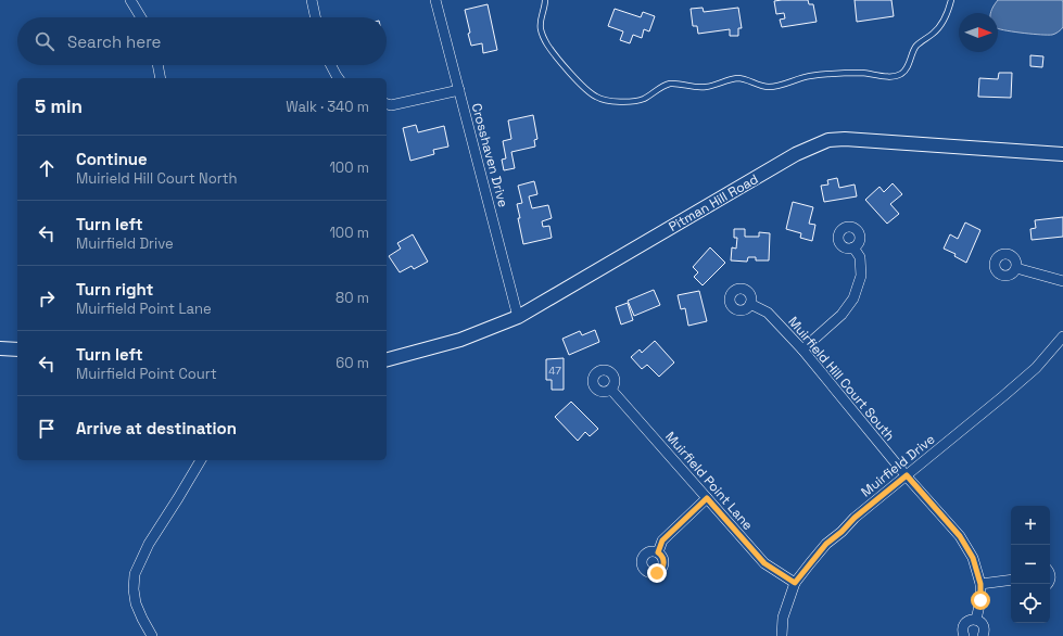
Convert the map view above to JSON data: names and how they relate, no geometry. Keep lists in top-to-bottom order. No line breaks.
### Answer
{"streets":{"street":["Crosshaven Drive","Pitman Hill Road","Muirfield Hill Court South","Muirfield Drive","Muirfield Point Lane"]},"crossings":[["Crosshaven Drive","Pitman Hill Road"],["Muirfield Hill Court South","Muirfield Drive"],["Muirfield Drive","Muirfield Point Lane"]],"house_numbers":["47"],"north":"right","page":{"search":"Search here","heading":["5 min","Walk · 340 m"],"list":[["Continue","Muirield Hill Court North","100 m"],["Turn left","Muirfield Drive","100 m"],["Turn right","Muirfield Point Lane","80 m"],["Turn left","Muirfield Point Court","60 m"],"Arrive at destination"],"map_buttons":["+","−"]}}
